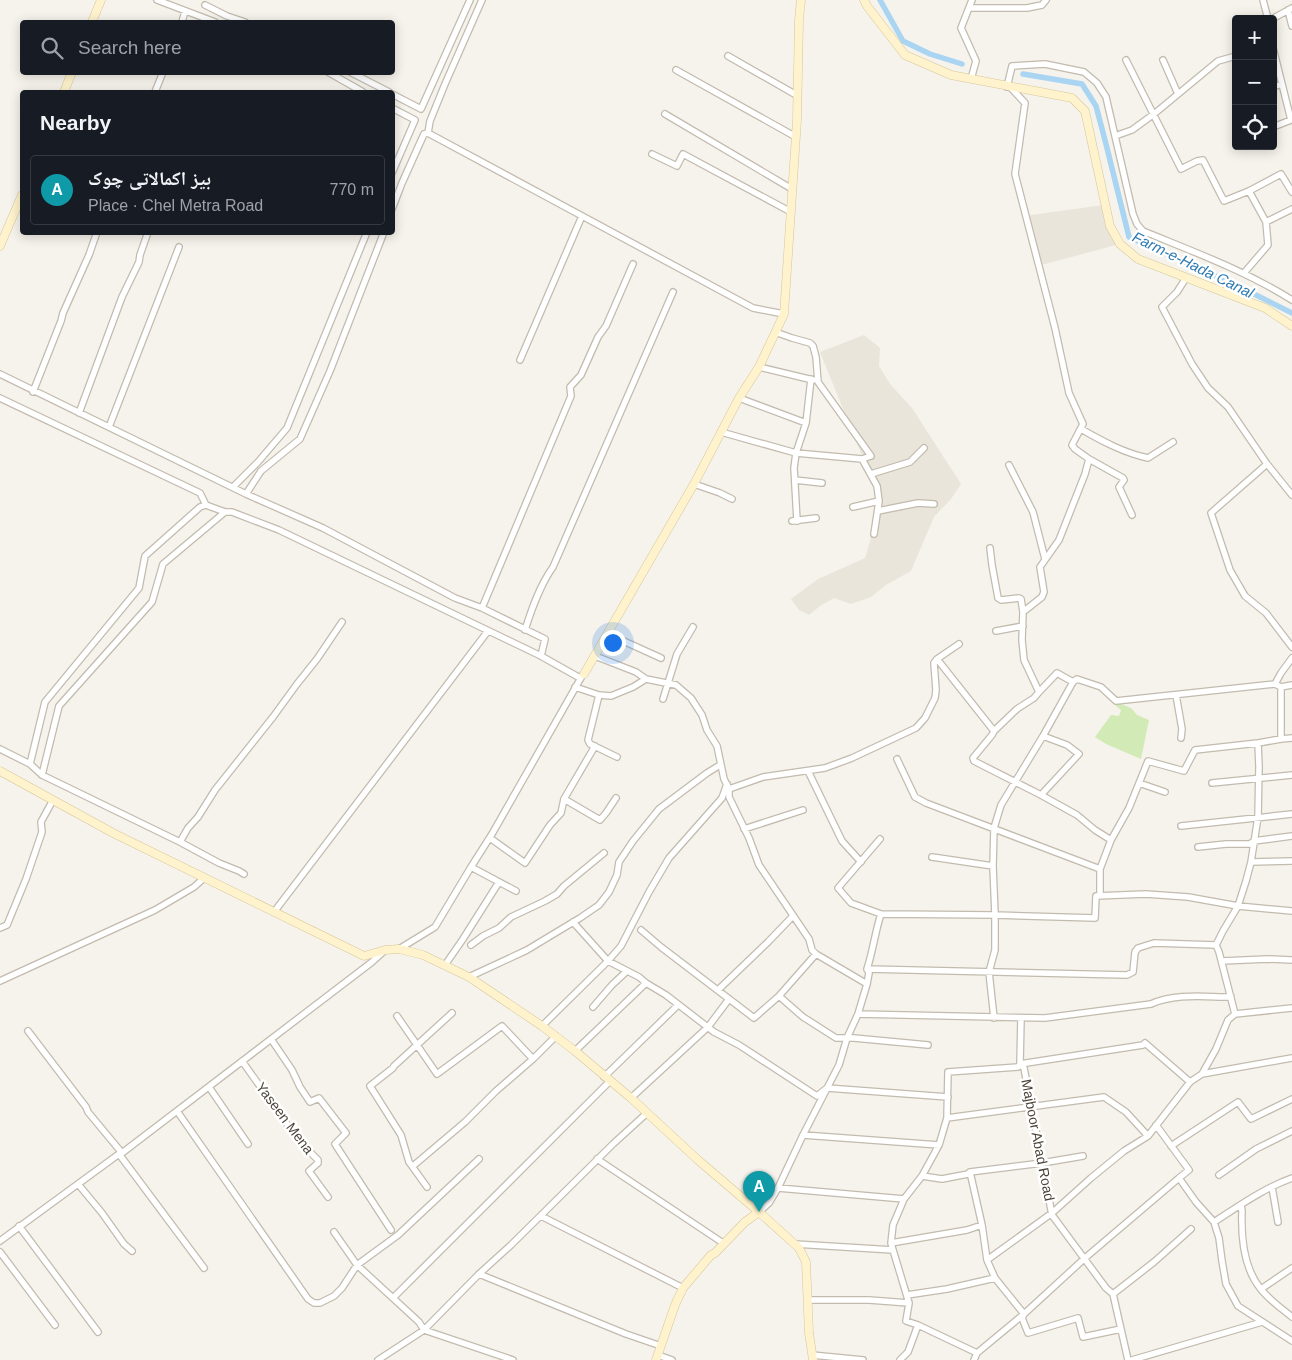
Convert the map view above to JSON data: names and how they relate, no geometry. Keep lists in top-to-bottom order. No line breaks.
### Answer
{"streets":{"street":["Yaseen Mena","Majboor Abad Road"]},"water":["Farm-e-Hada Canal"],"page":{"map_buttons":["+","−"],"search":"Search here","heading":"Nearby","list":[{"mark":"A","name":"بیز اکمالاتی چوک","note":"Place · Chel Metra Road","value":"770 m"}],"pins":"A"}}
